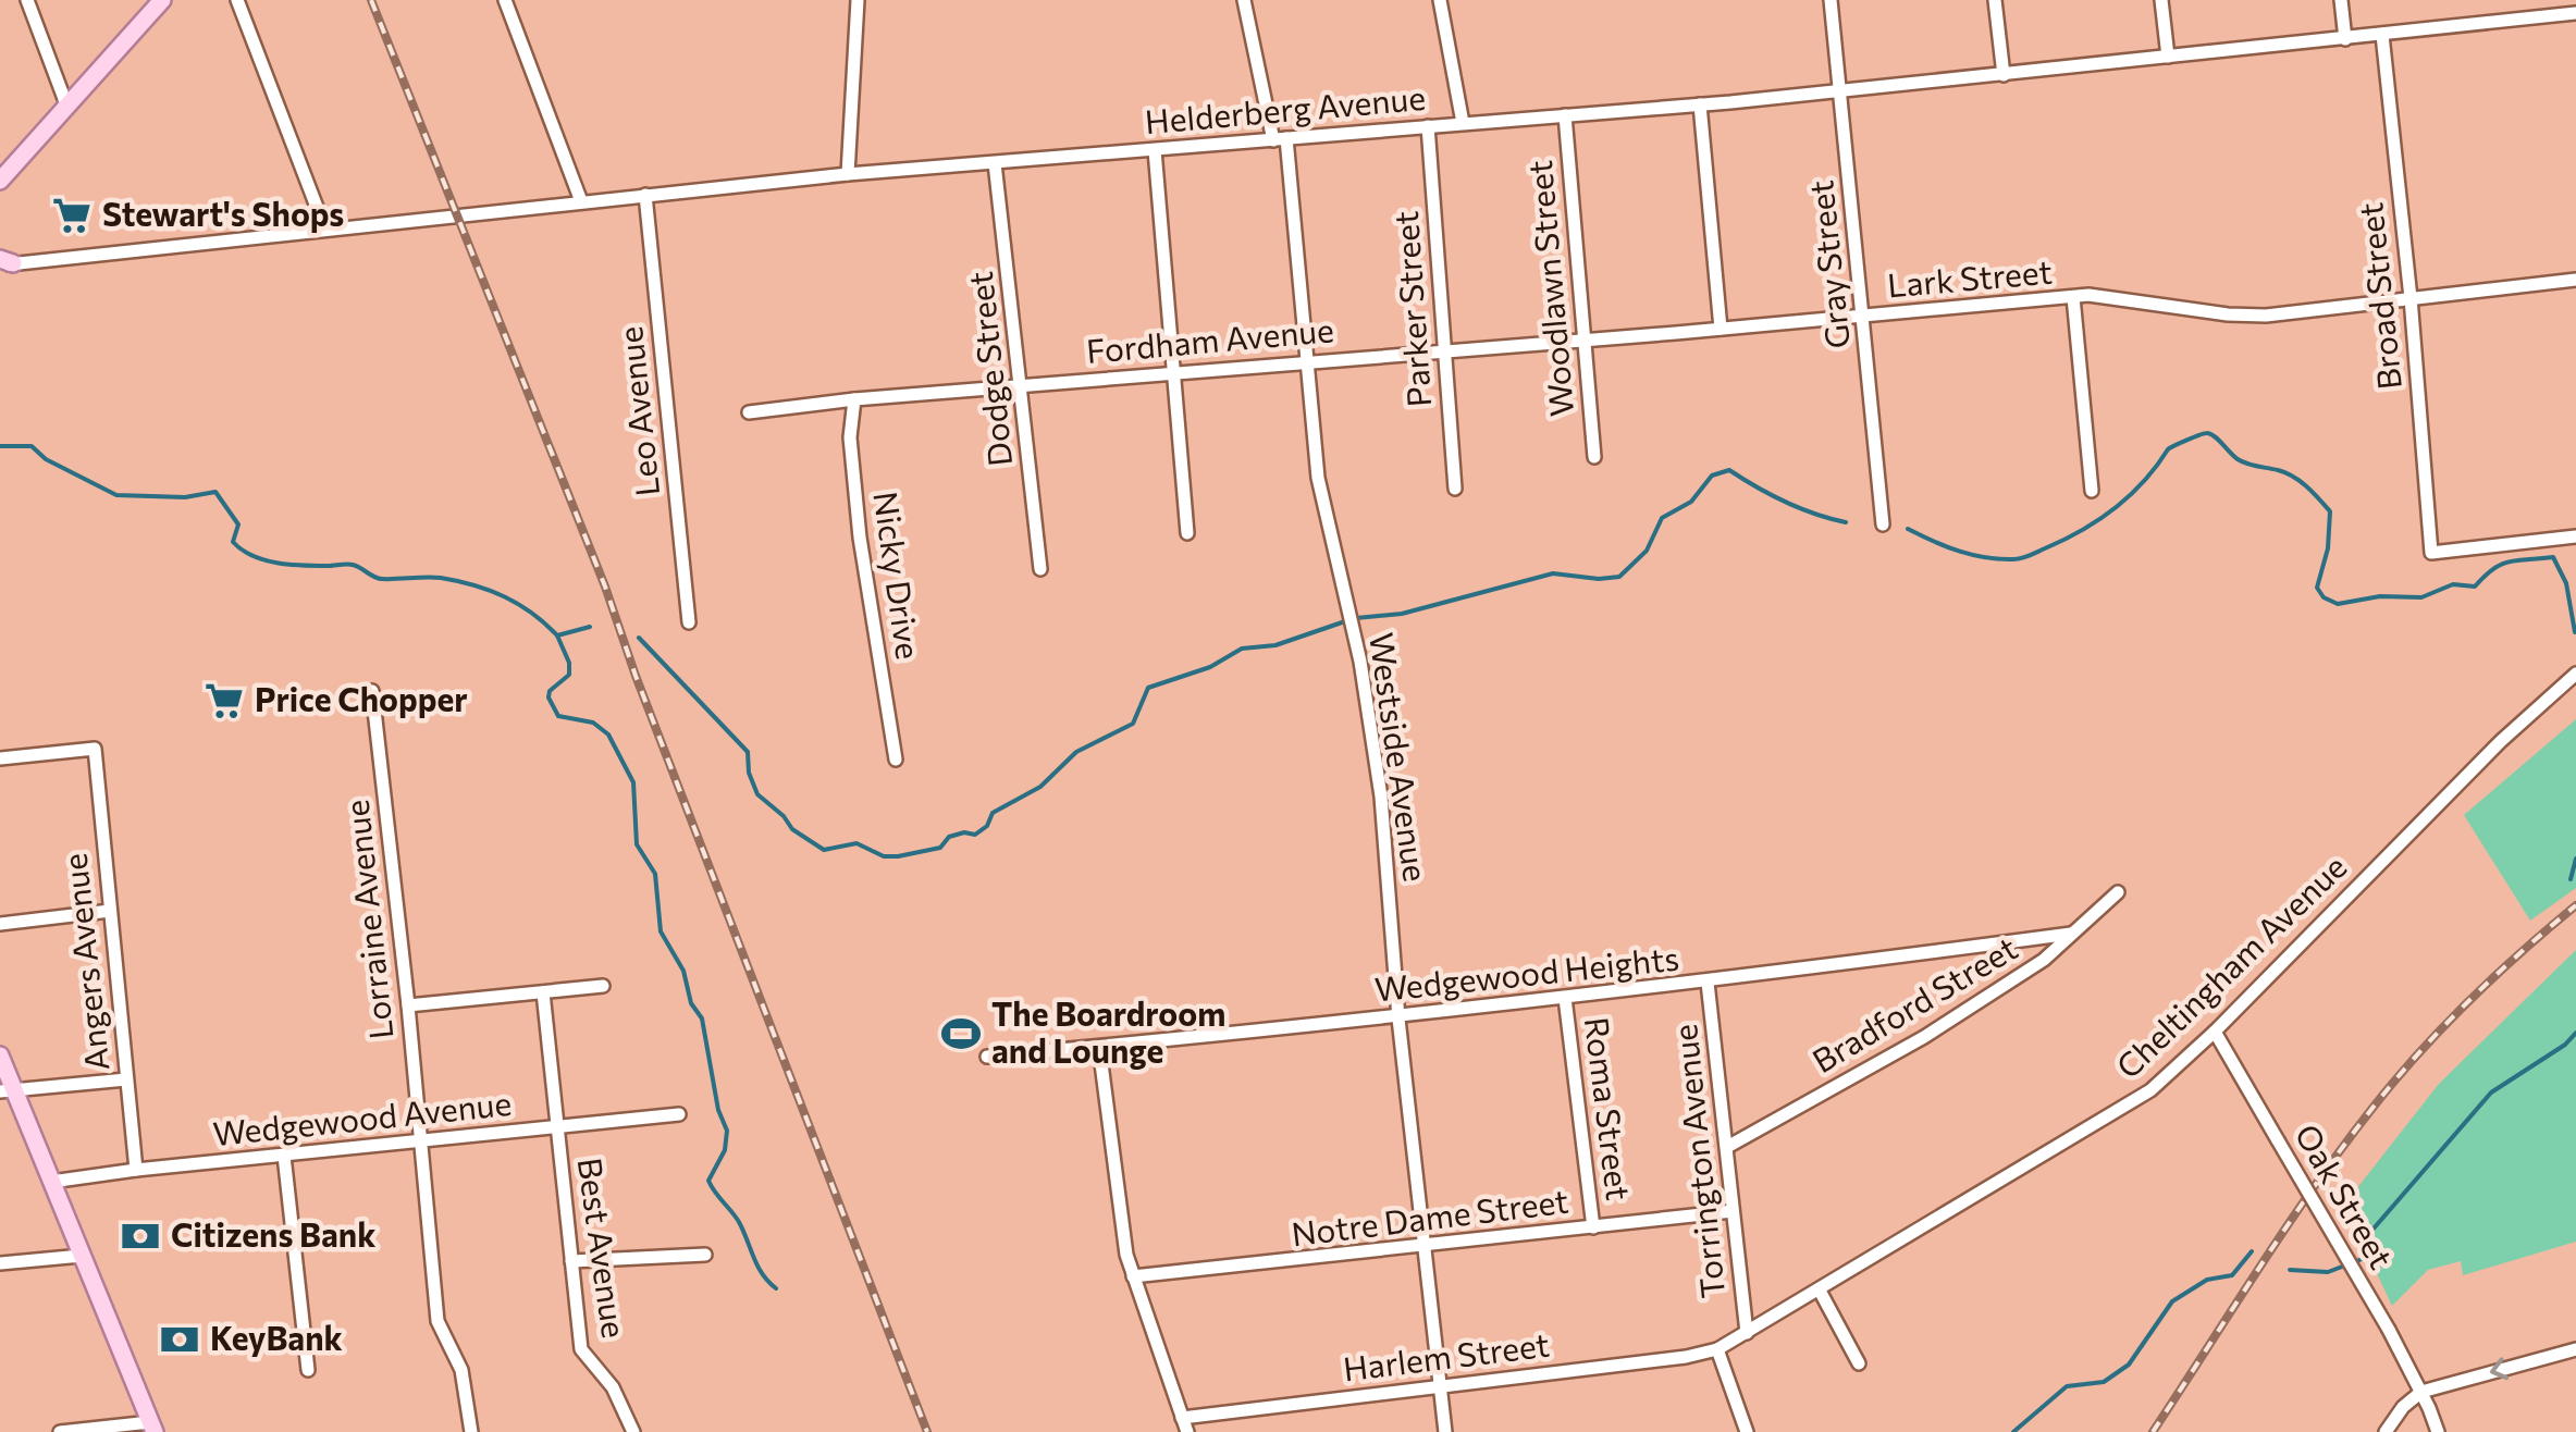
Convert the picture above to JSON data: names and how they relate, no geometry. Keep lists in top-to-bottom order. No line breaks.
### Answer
{"streets":{"street":["Helderberg Avenue","Gray Street","Lark Street","Woodlawn Street","Broad Street","Parker Street","Fordham Avenue","Dodge Street","Leo Avenue","Nicky Drive","Westside Avenue","Lorraine Avenue","Angers Avenue","Cheltingham Avenue","Wedgewood Heights","Bradford Street","Roma Street","Wedgewood Avenue","Torrington Avenue","Oak Street","Notre Dame Street","Best Avenue","Harlem Street"]},"crossings":[["Helderberg Avenue","Gray Street"],["Helderberg Avenue","Woodlawn Street"],["Helderberg Avenue","Broad Street"],["Helderberg Avenue","Parker Street"],["Helderberg Avenue","Dodge Street"],["Helderberg Avenue","Leo Avenue"],["Helderberg Avenue","Westside Avenue"],["Gray Street","Lark Street"],["Lark Street","Broad Street"],["Lark Street","Fordham Avenue"],["Woodlawn Street","Fordham Avenue"],["Parker Street","Fordham Avenue"],["Fordham Avenue","Dodge Street"],["Fordham Avenue","Nicky Drive"],["Fordham Avenue","Westside Avenue"],["Westside Avenue","Wedgewood Heights"],["Westside Avenue","Notre Dame Street"],["Westside Avenue","Harlem Street"],["Lorraine Avenue","Wedgewood Avenue"],["Angers Avenue","Wedgewood Avenue"],["Cheltingham Avenue","Torrington Avenue"],["Cheltingham Avenue","Oak Street"],["Cheltingham Avenue","Harlem Street"],["Wedgewood Heights","Bradford Street"],["Wedgewood Heights","Roma Street"],["Wedgewood Heights","Torrington Avenue"],["Bradford Street","Torrington Avenue"],["Roma Street","Notre Dame Street"],["Wedgewood Avenue","Best Avenue"],["Torrington Avenue","Notre Dame Street"]],"places":{"supermarket":["Stewart's Shops","Price Chopper"],"sports":["The Boardroom and Lounge"],"bank":["Citizens Bank","KeyBank"]}}
